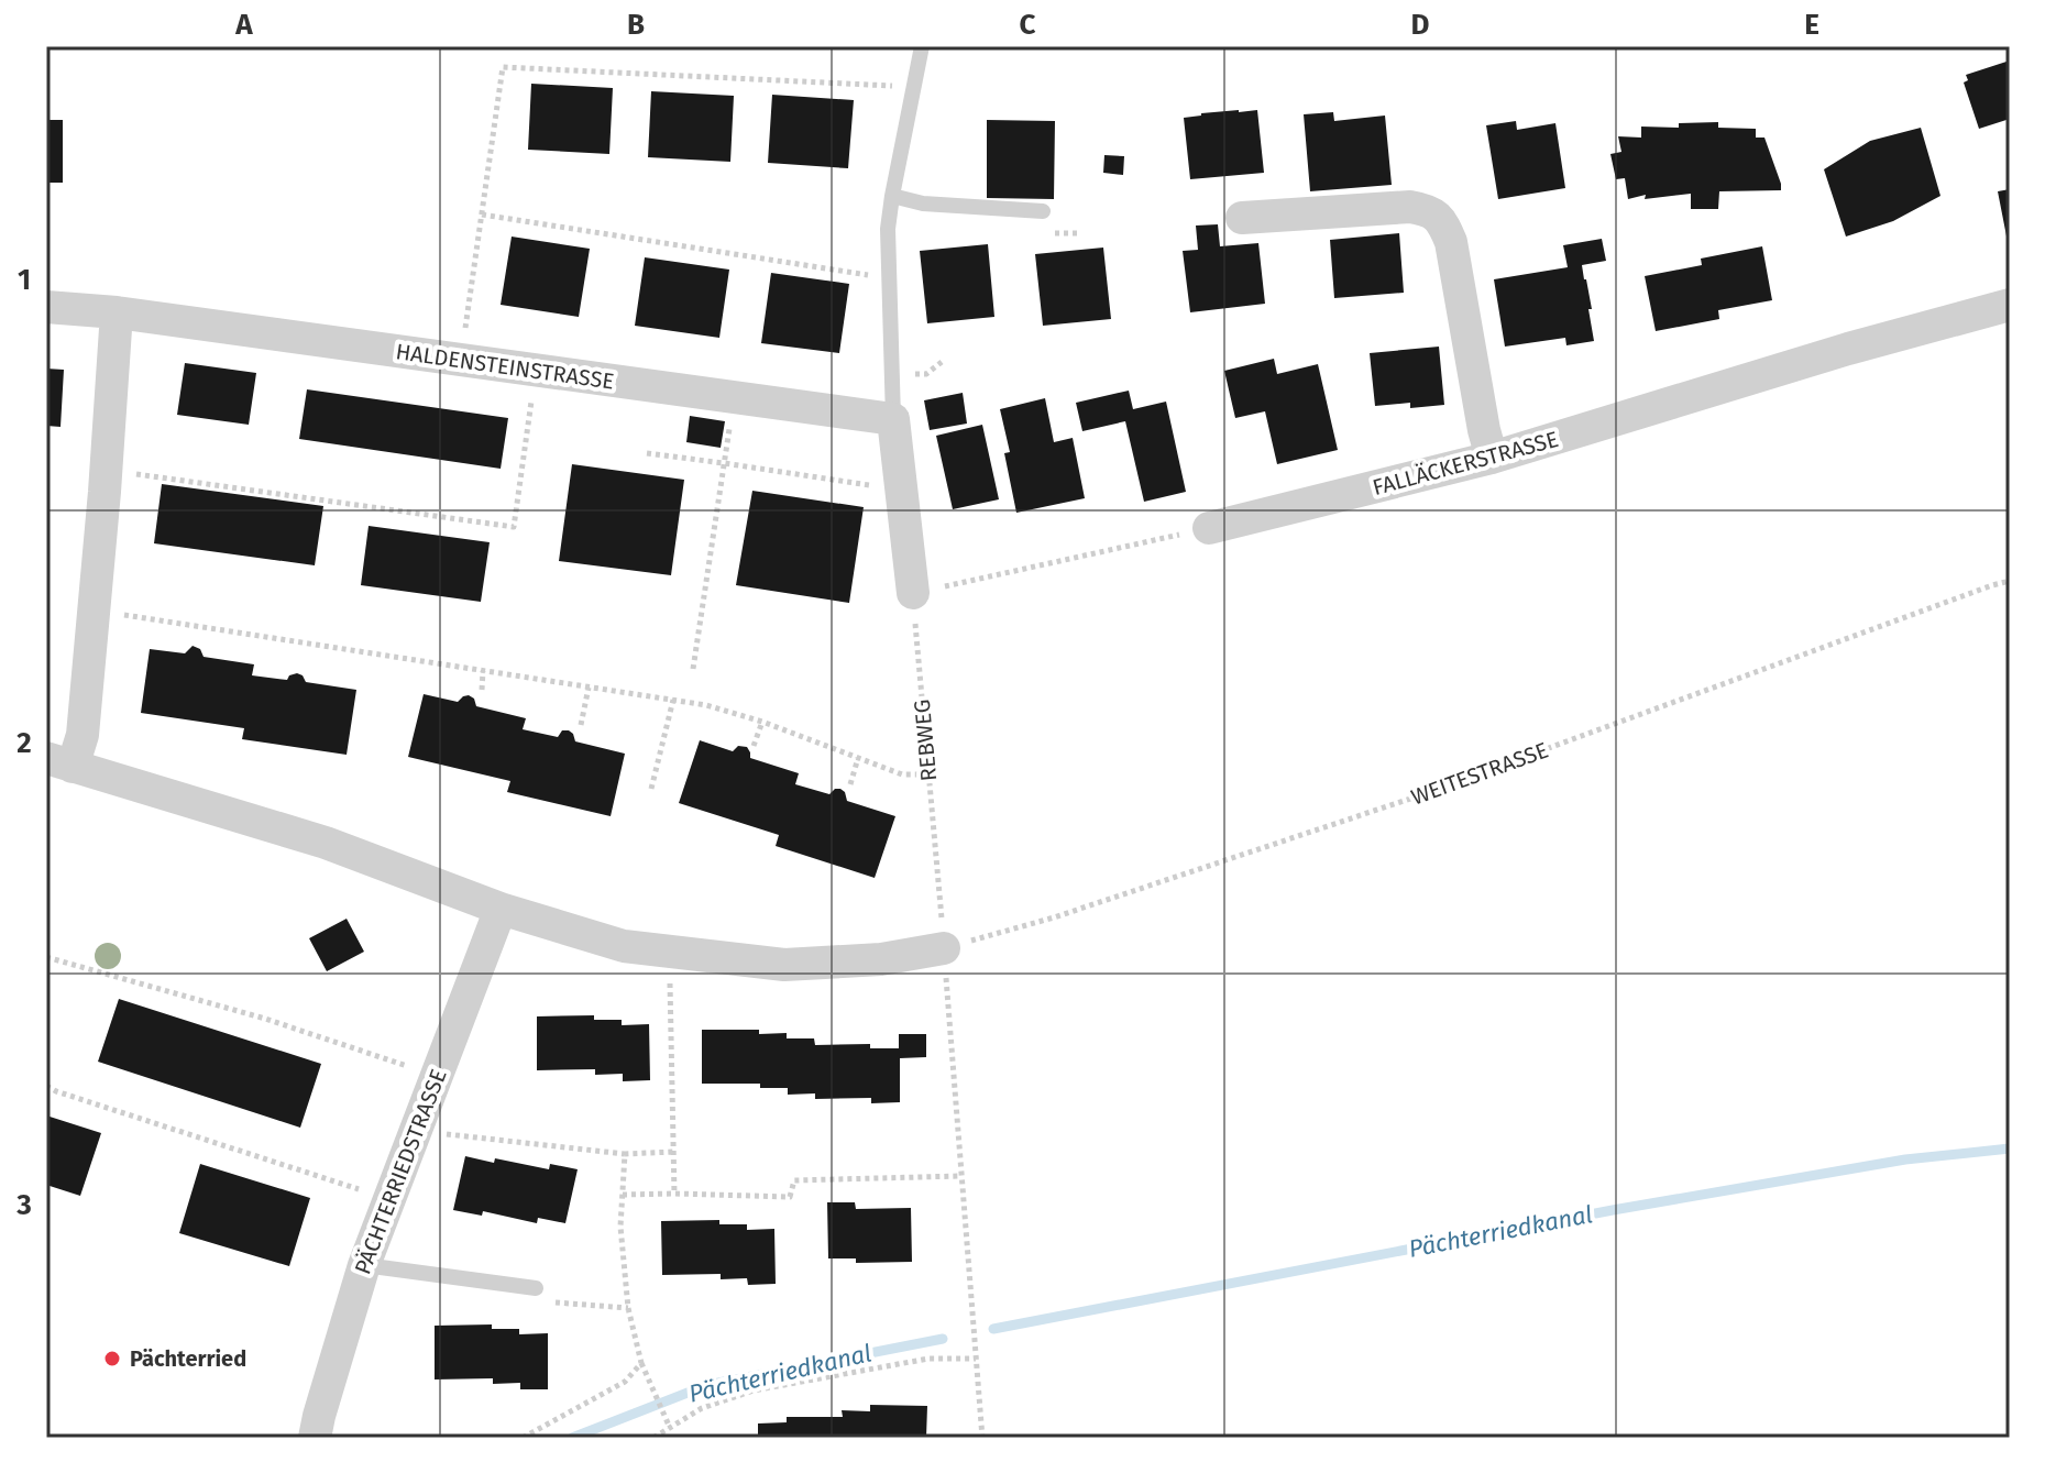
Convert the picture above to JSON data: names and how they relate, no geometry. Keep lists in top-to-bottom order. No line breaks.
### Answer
{"streets":{"street":["HALDENSTEINSTRASSE","FALLÄCKERSTRASSE","PÄCHTERRIEDSTRASSE"],"path":["REBWEG","WEITESTRASSE"]},"crossings":[["REBWEG","WEITESTRASSE"]],"water":["Pächterriedkanal"],"places":["Pächterried"],"grid":{"columns":["A","B","C","D","E"],"rows":["1","2","3"]}}
